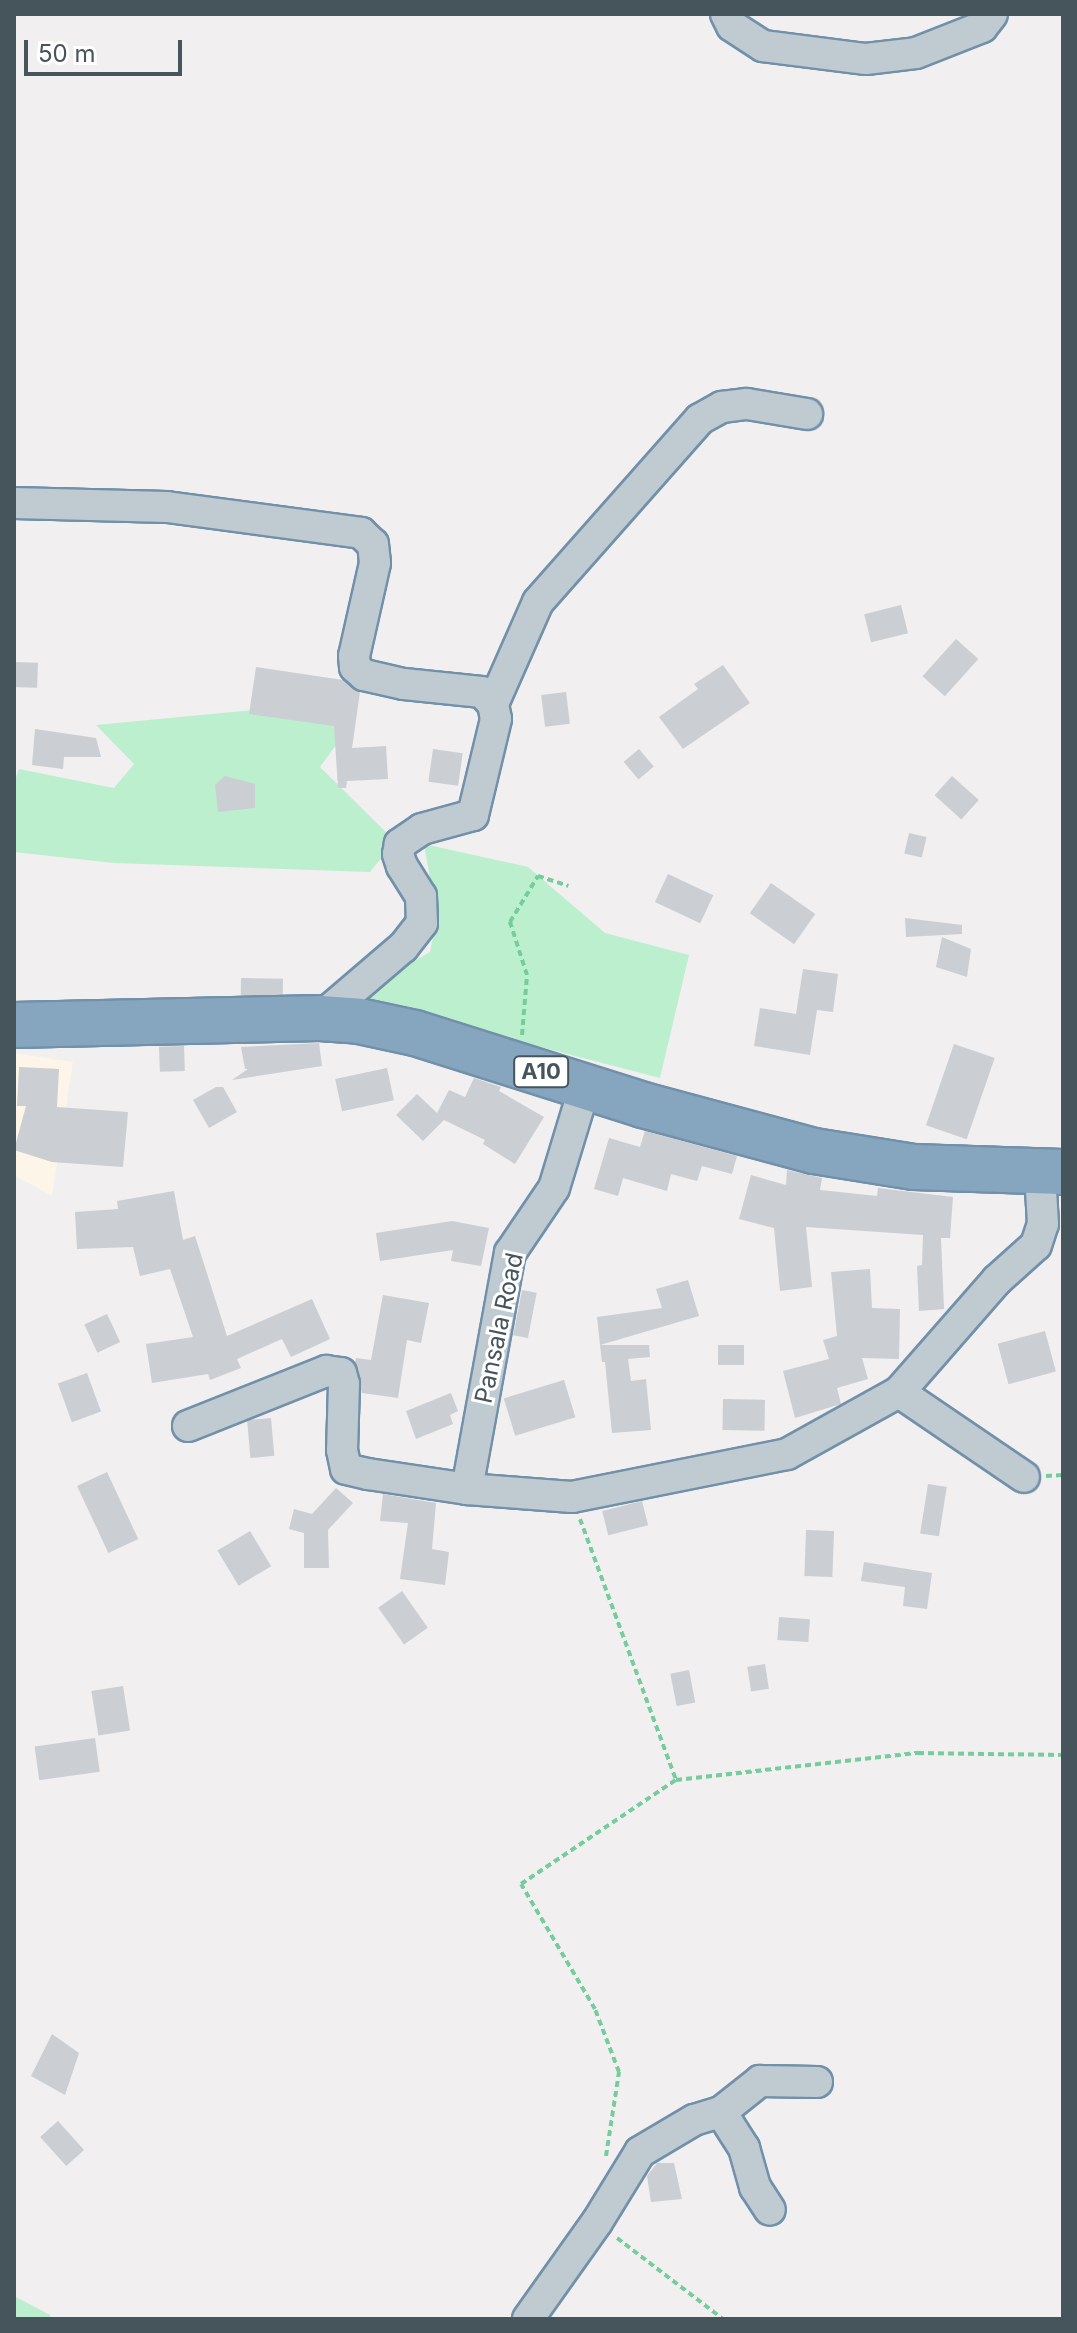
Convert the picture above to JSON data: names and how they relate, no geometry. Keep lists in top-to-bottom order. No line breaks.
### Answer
{"streets":{"highway":["A10"],"street":["Pansala Road"]},"crossings":[["A10","Pansala Road"]],"scale_bar":"50 m"}
